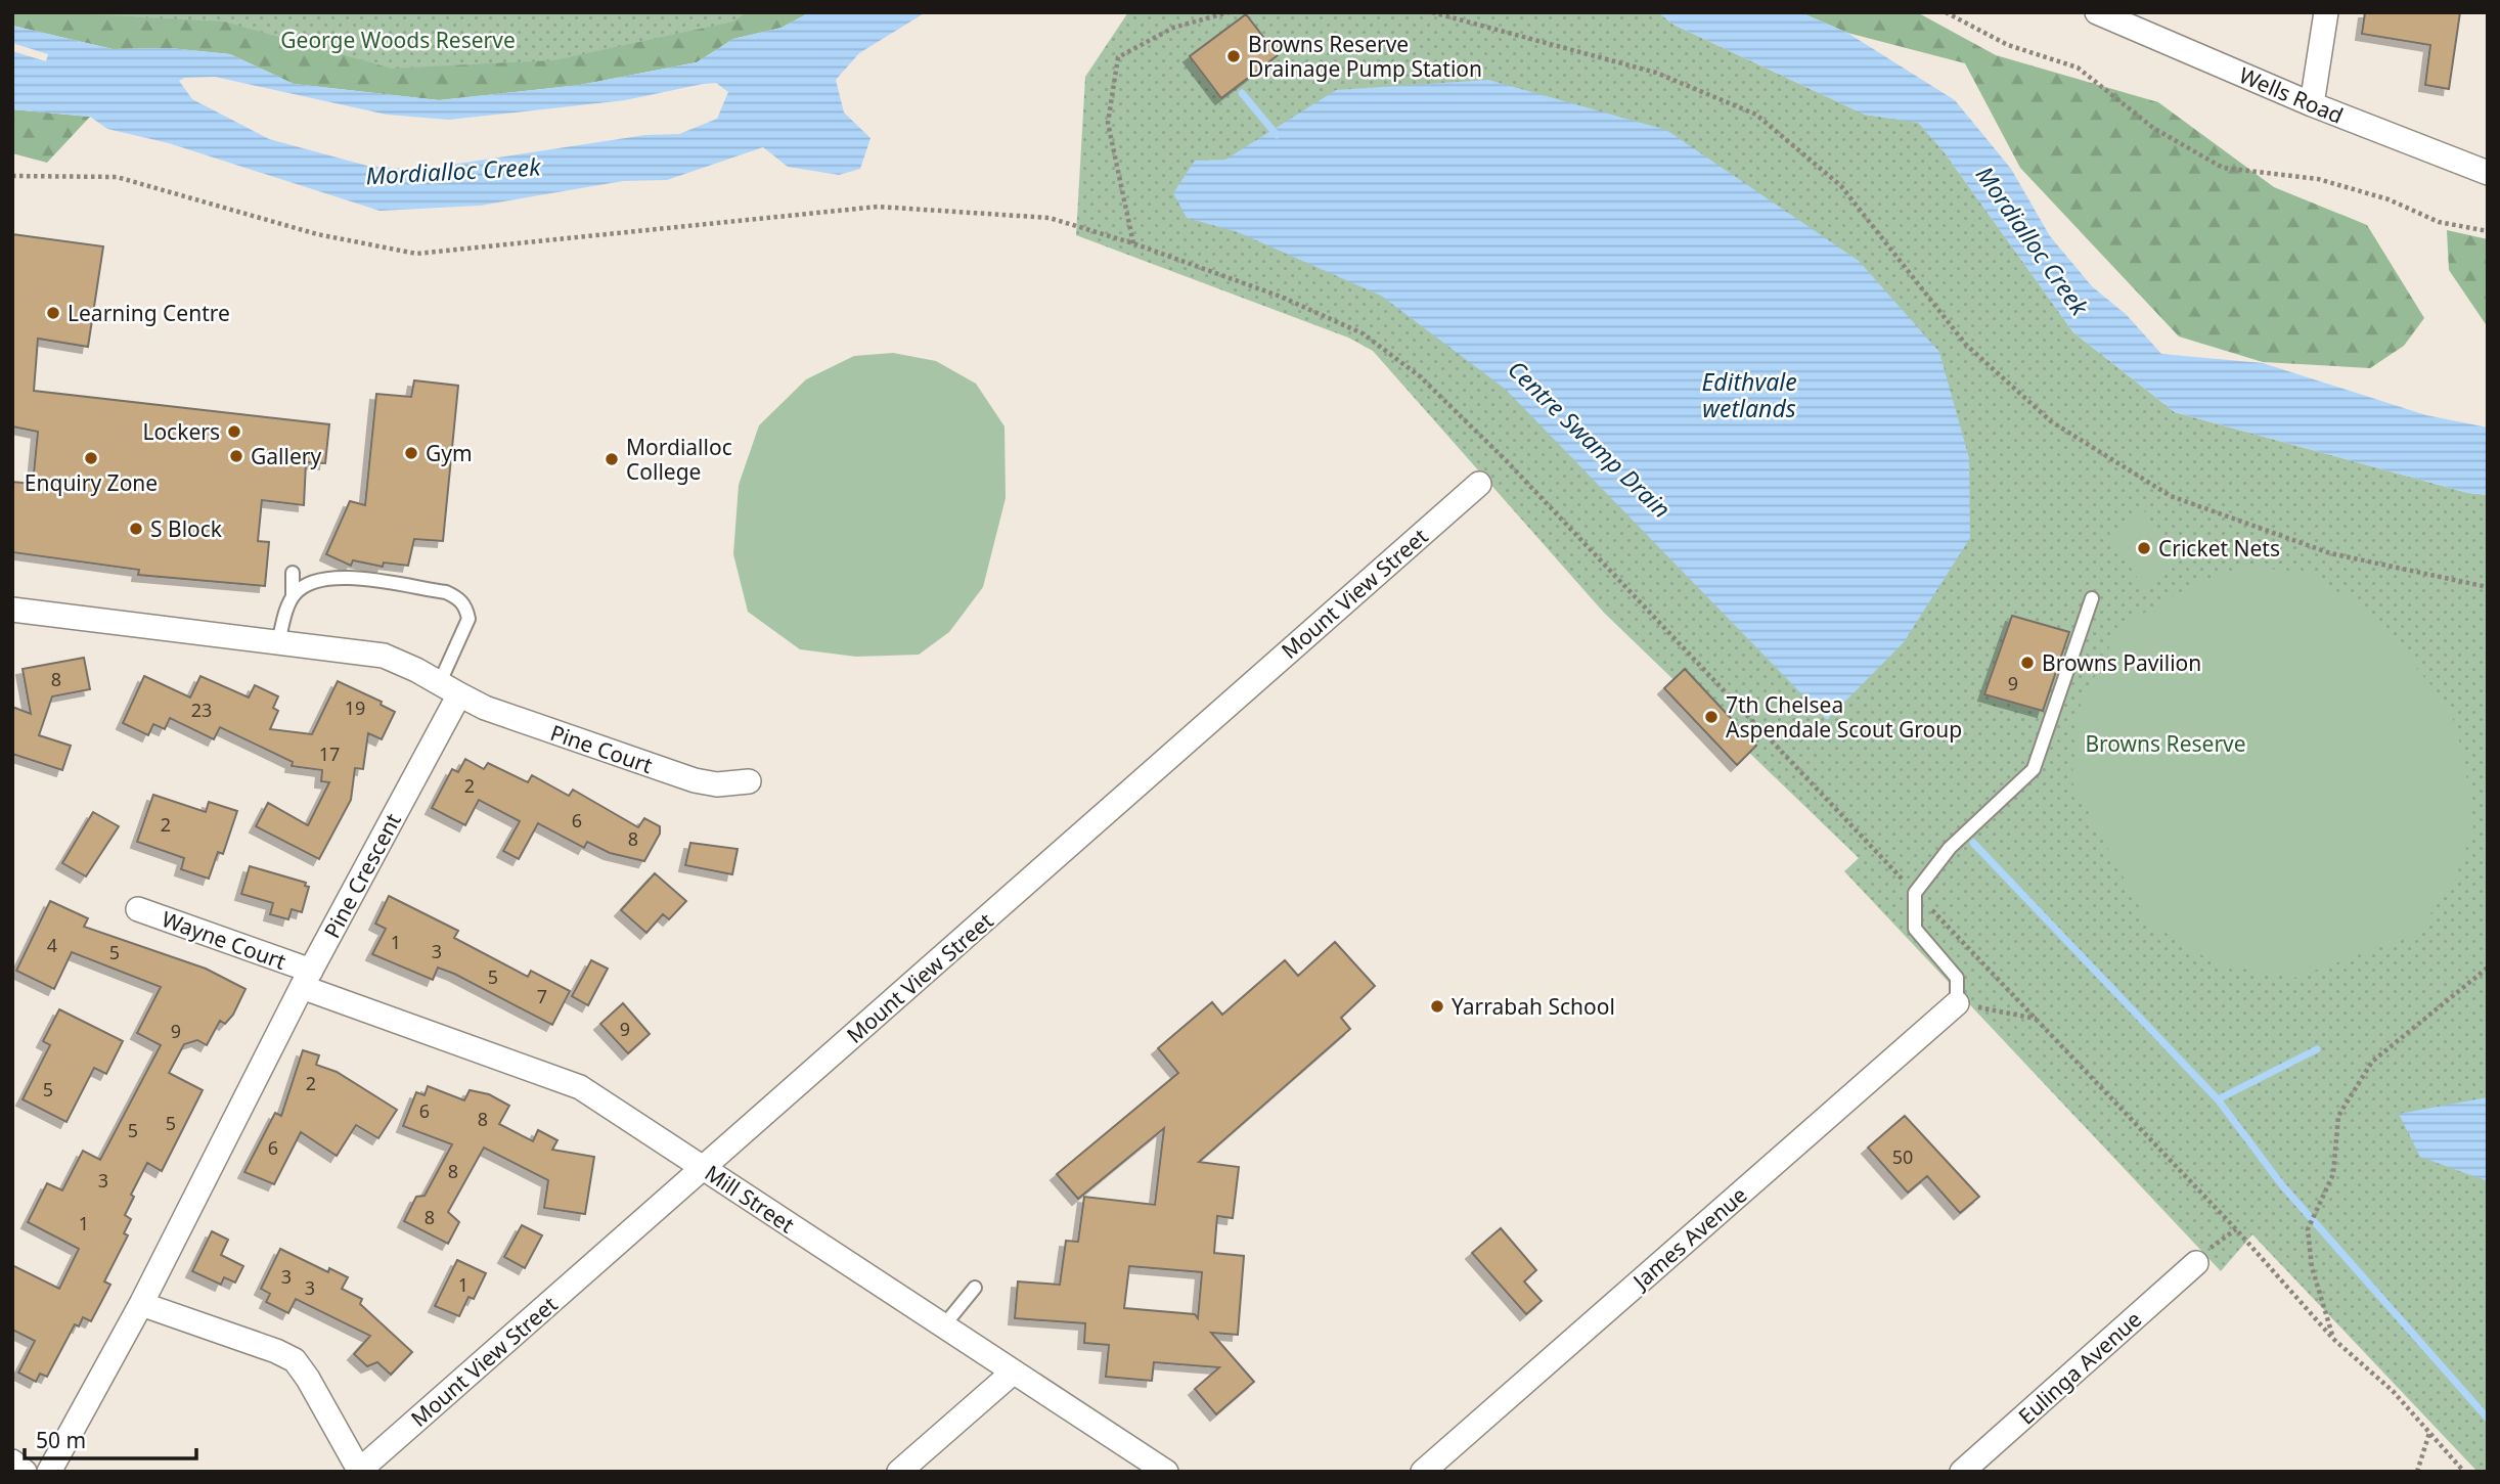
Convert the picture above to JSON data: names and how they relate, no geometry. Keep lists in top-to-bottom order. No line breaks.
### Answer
{"streets":{"street":["Wells Road","Mount View Street","Pine Court","Pine Crescent","Wayne Court","Mill Street","James Avenue","Eulinga Avenue"]},"crossings":[["Mount View Street","Mill Street"],["Pine Court","Pine Crescent"],["Pine Crescent","Wayne Court"],["Pine Crescent","Mill Street"],["Wayne Court","Mill Street"]],"water":["Mordialloc Creek","Edithvale wetlands","Centre Swamp Drain"],"parks":["George Woods Reserve","Browns Reserve"],"places":["Browns Reserve Drainage Pump Station","Learning Centre","Lockers","Gym","Gallery","Enquiry Zone","Mordialloc College","S Block","Cricket Nets","Browns Pavilion","7th Chelsea Aspendale Scout Group","Yarrabah School"],"house_numbers":["8","9","19","23","17","2","6","2","8","1","4","3","5","5","7","9","9","2","5","6","8","5","5","6","50","8","3","8","1","3","1","3"],"scale_bar":"50 m"}
